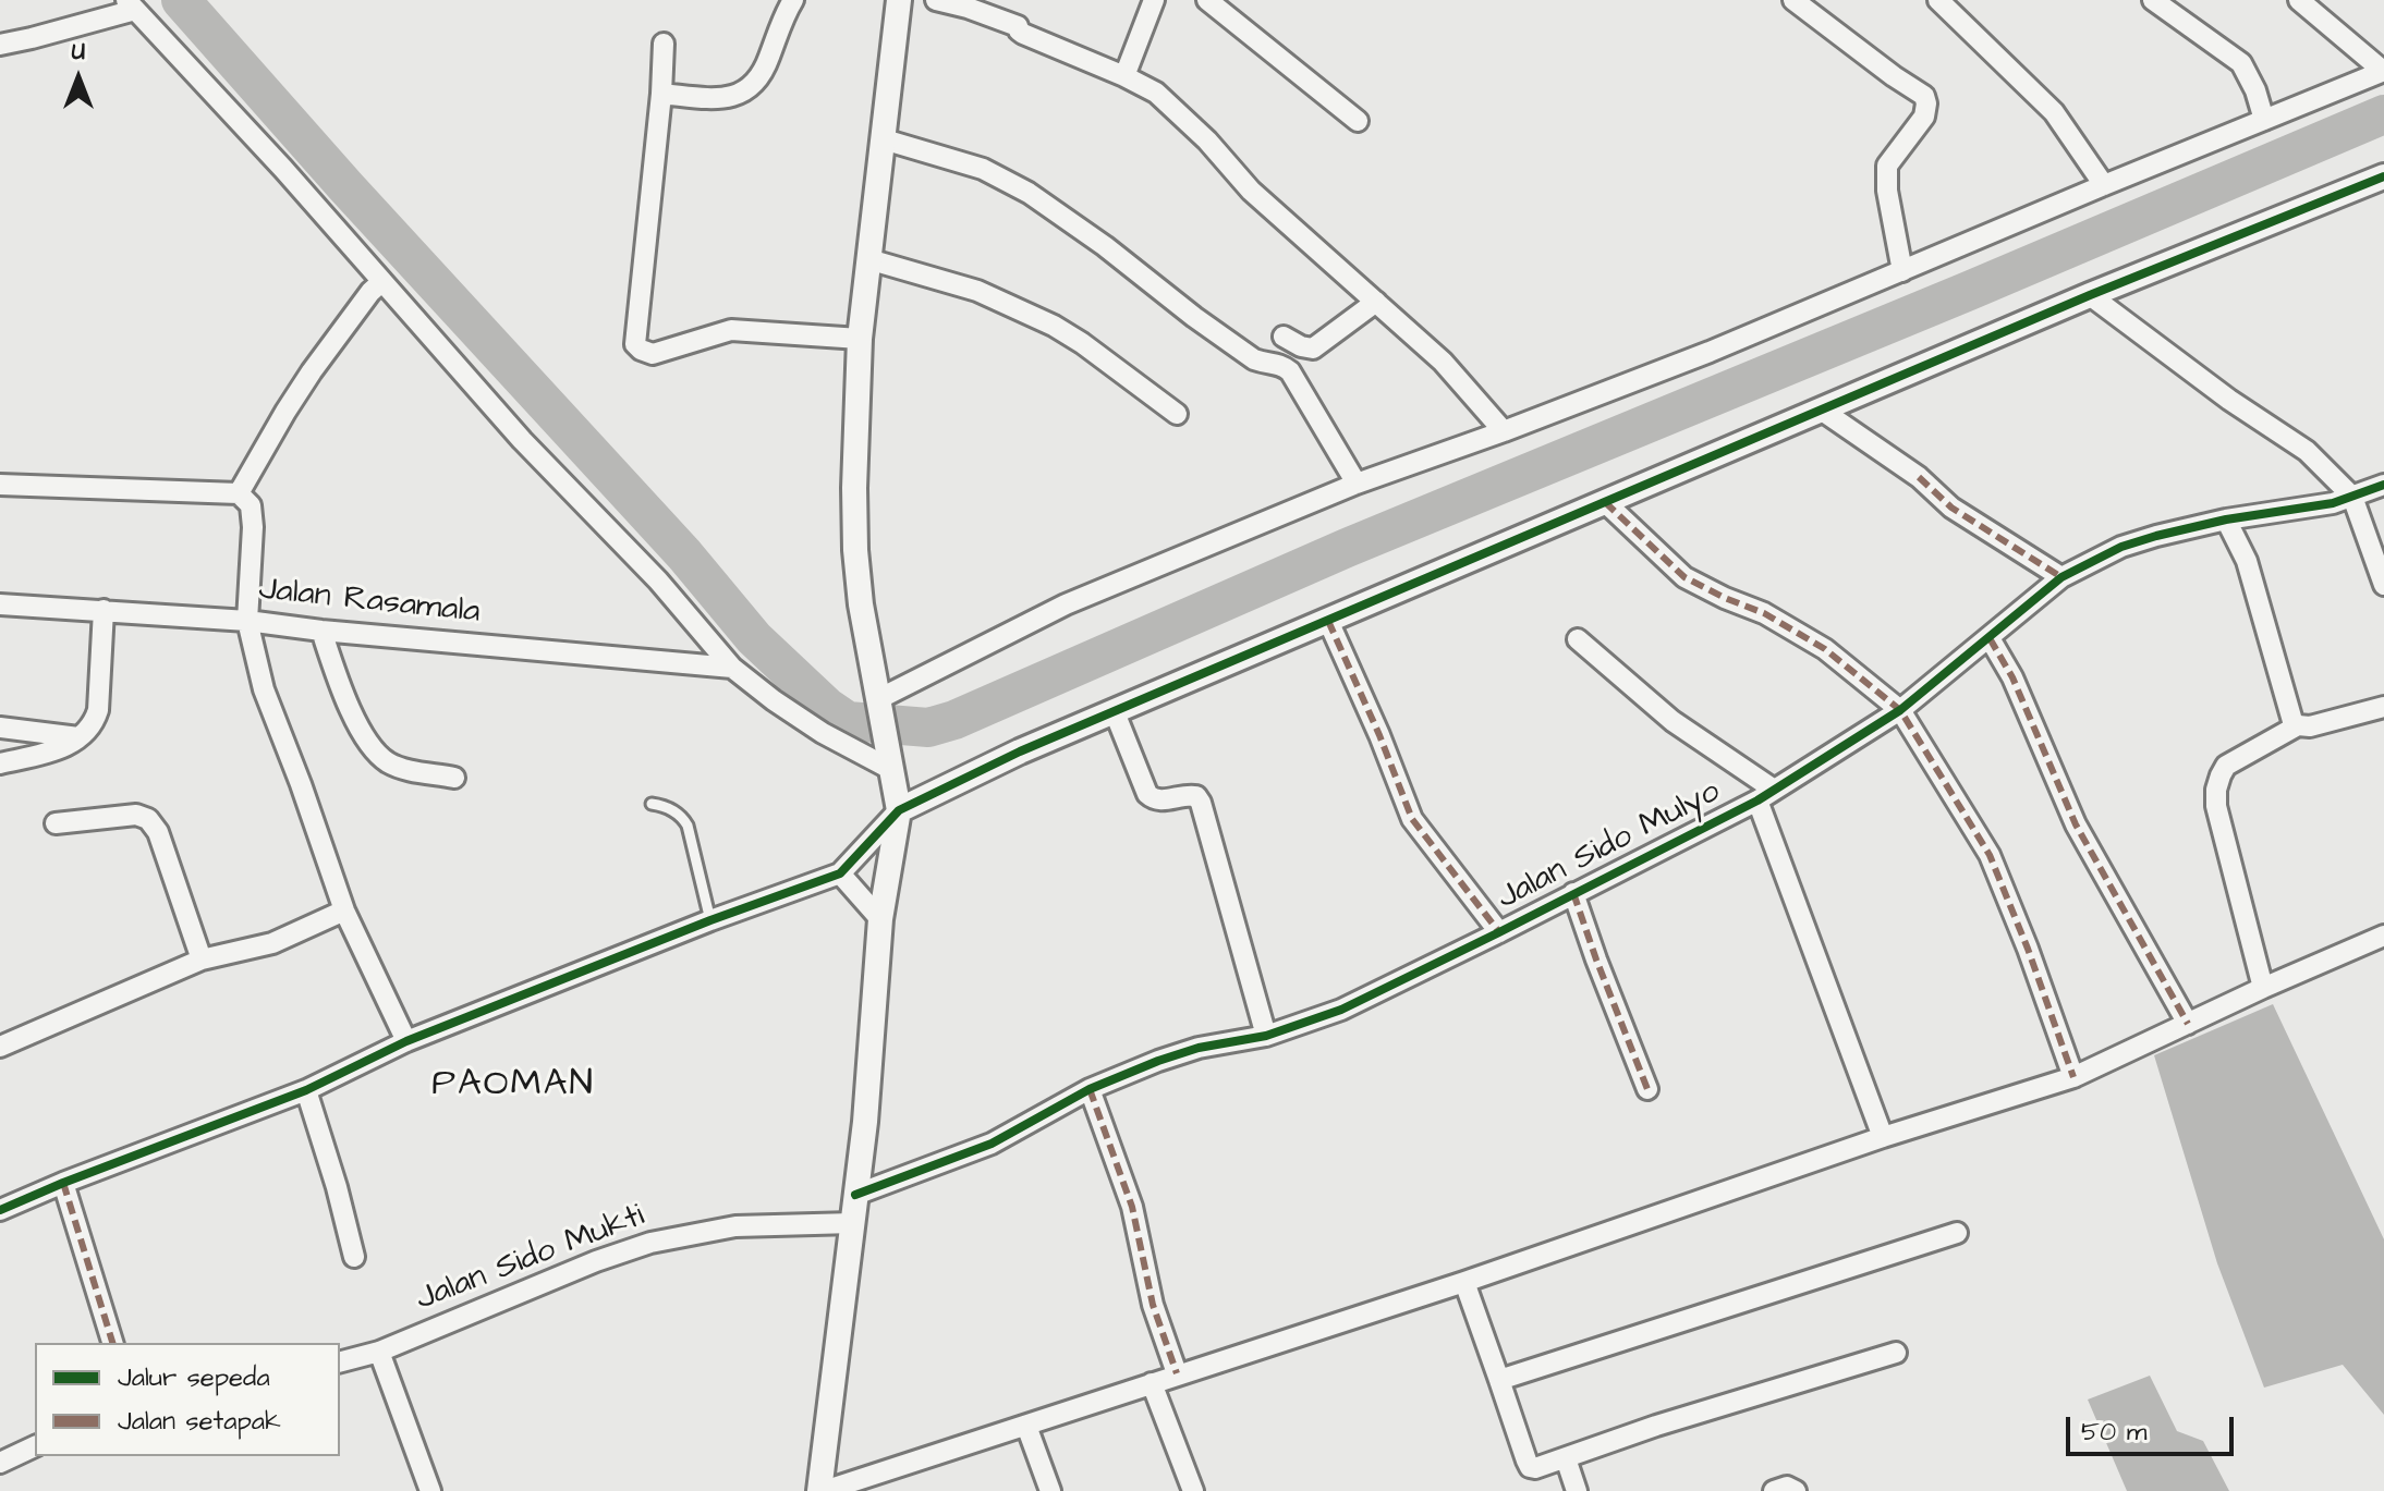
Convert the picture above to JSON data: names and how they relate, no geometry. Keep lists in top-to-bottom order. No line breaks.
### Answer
{"streets":{"street":["Jalan Rasamala","Jalan Sido Mulyo","Jalan Sido Mukti"]},"districts":["PAOMAN"],"legend":["Jalur sepeda","Jalan setapak"],"scale_bar":"50 m","north":"top"}
